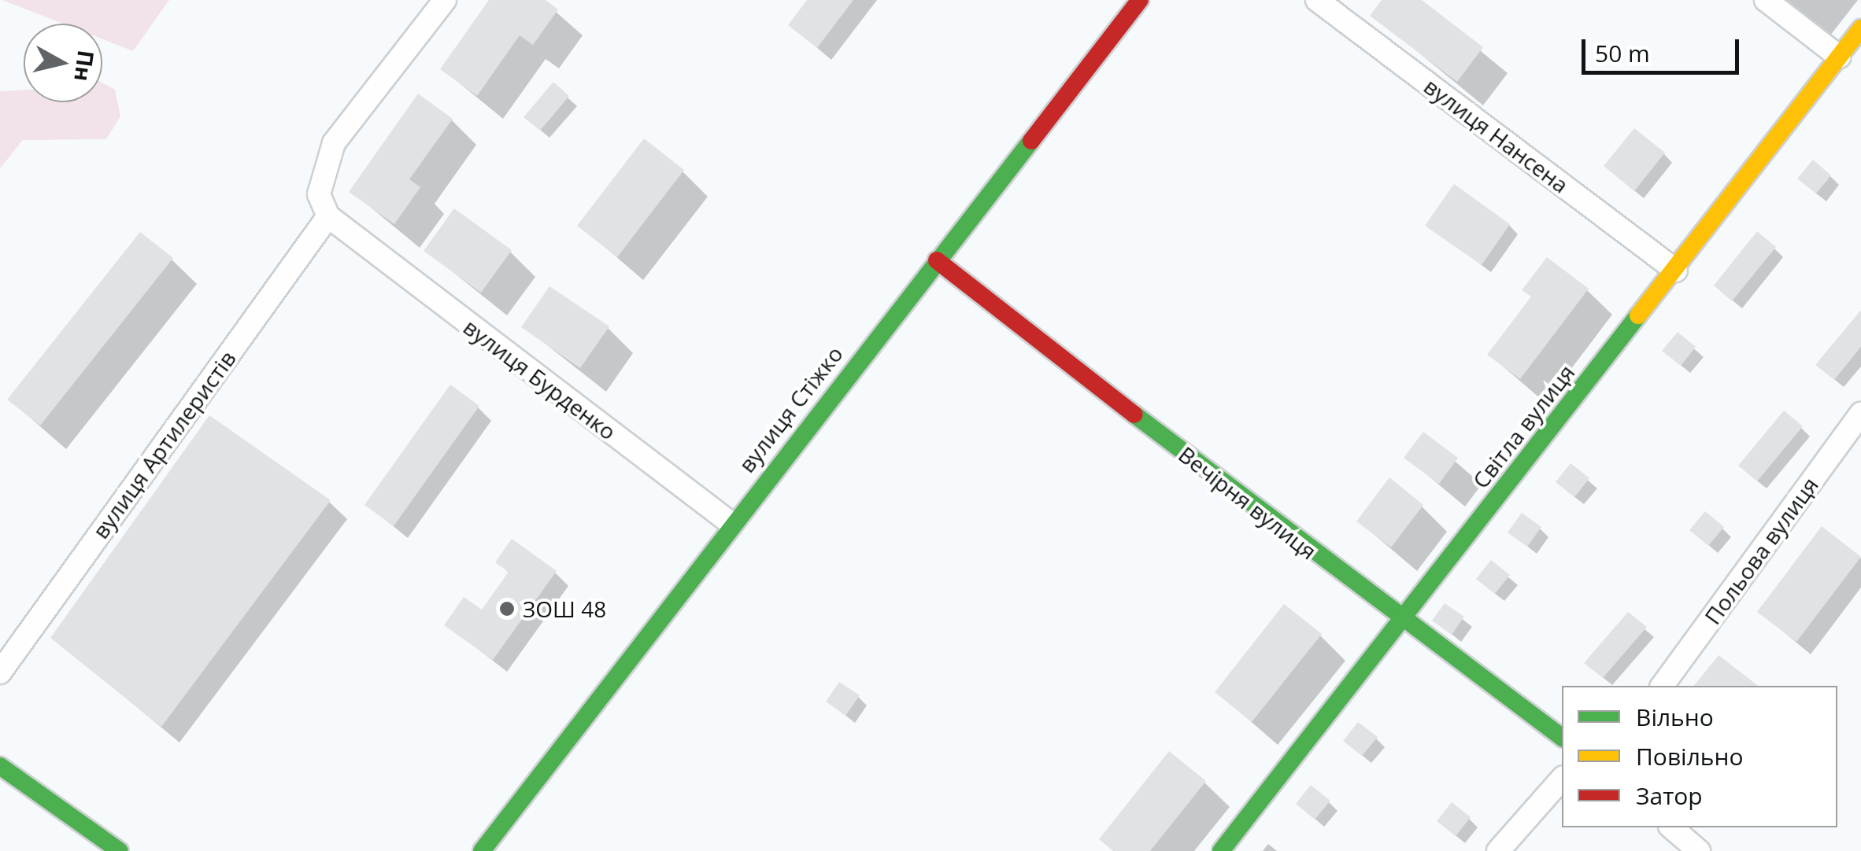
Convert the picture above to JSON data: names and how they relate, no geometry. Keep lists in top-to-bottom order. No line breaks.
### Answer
{"streets":{"street":["вулиця Нансена","вулиця Бурденко","вулиця Стіжко","Світла вулиця","вулиця Артилеристів","Вечірня вулиця","Польова вулиця"]},"crossings":[["вулиця Нансена","Світла вулиця"],["вулиця Бурденко","вулиця Стіжко"],["вулиця Бурденко","вулиця Артилеристів"],["вулиця Стіжко","Вечірня вулиця"],["Світла вулиця","Вечірня вулиця"]],"places":["ЗОШ 48"],"legend":["Вільно","Повільно","Затор"],"scale_bar":"50 m","north":"right"}
